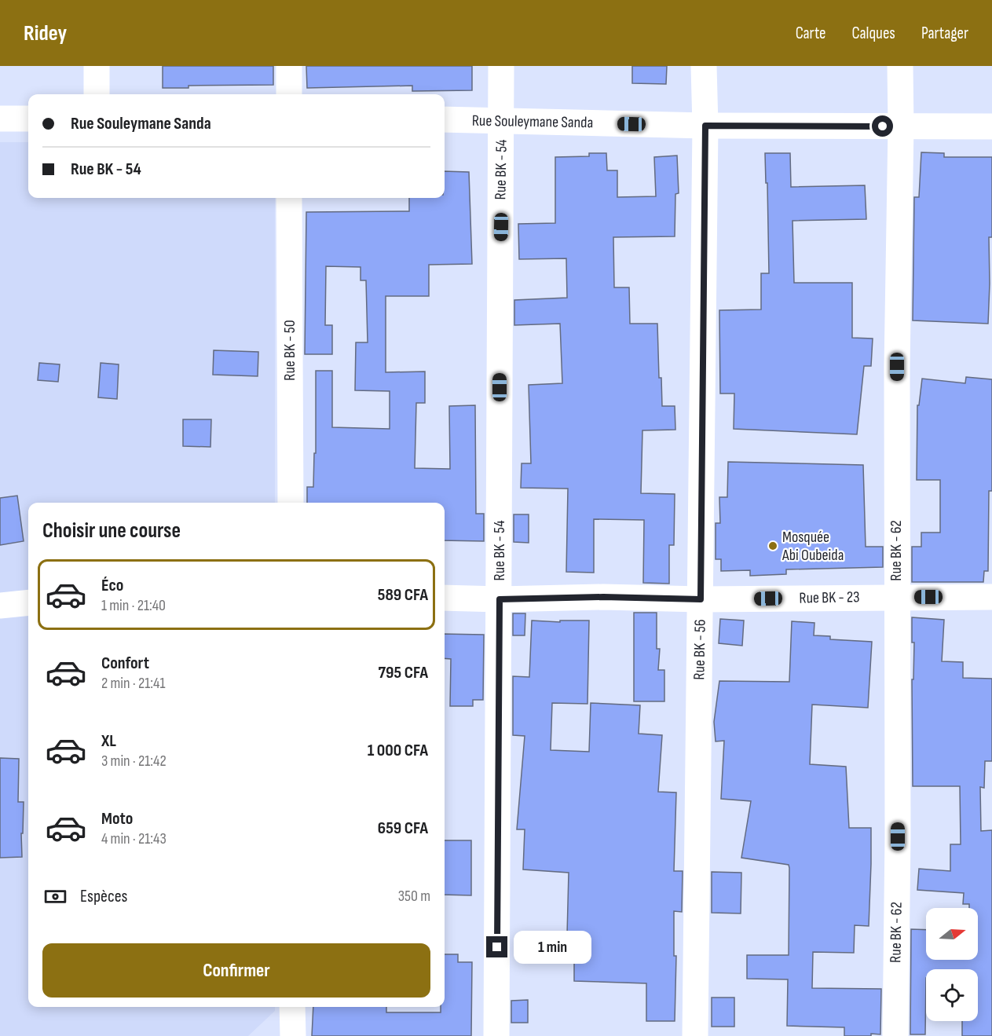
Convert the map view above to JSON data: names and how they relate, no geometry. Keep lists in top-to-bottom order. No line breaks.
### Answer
{"streets":{"street":["Rue Souleymane Sanda","Rue BK - 54","Rue BK - 50","Rue BK - 62","Rue BK - 23","Rue BK - 56"]},"crossings":[["Rue Souleymane Sanda","Rue BK - 54"],["Rue Souleymane Sanda","Rue BK - 62"],["Rue Souleymane Sanda","Rue BK - 56"],["Rue BK - 54","Rue BK - 23"],["Rue BK - 62","Rue BK - 23"],["Rue BK - 23","Rue BK - 56"]],"places":["Mosquée Abi Oubeida"],"north":"right","page":{"header":"Ridey","nav":["Carte","Calques","Partager"],"banner":["Rue Souleymane Sanda","Rue BK - 54"],"heading":"Choisir une course","list":[{"name":"Éco","note":"1 min · 21:40","value":"589 CFA"},{"name":"Confort","note":"2 min · 21:41","value":"795 CFA"},{"name":"XL","note":"3 min · 21:42","value":"1 000 CFA"},{"name":"Moto","note":"4 min · 21:43","value":"659 CFA"}],"pay":["Espèces","350 m"],"bubble":"1 min","buttons":"Confirmer"}}
